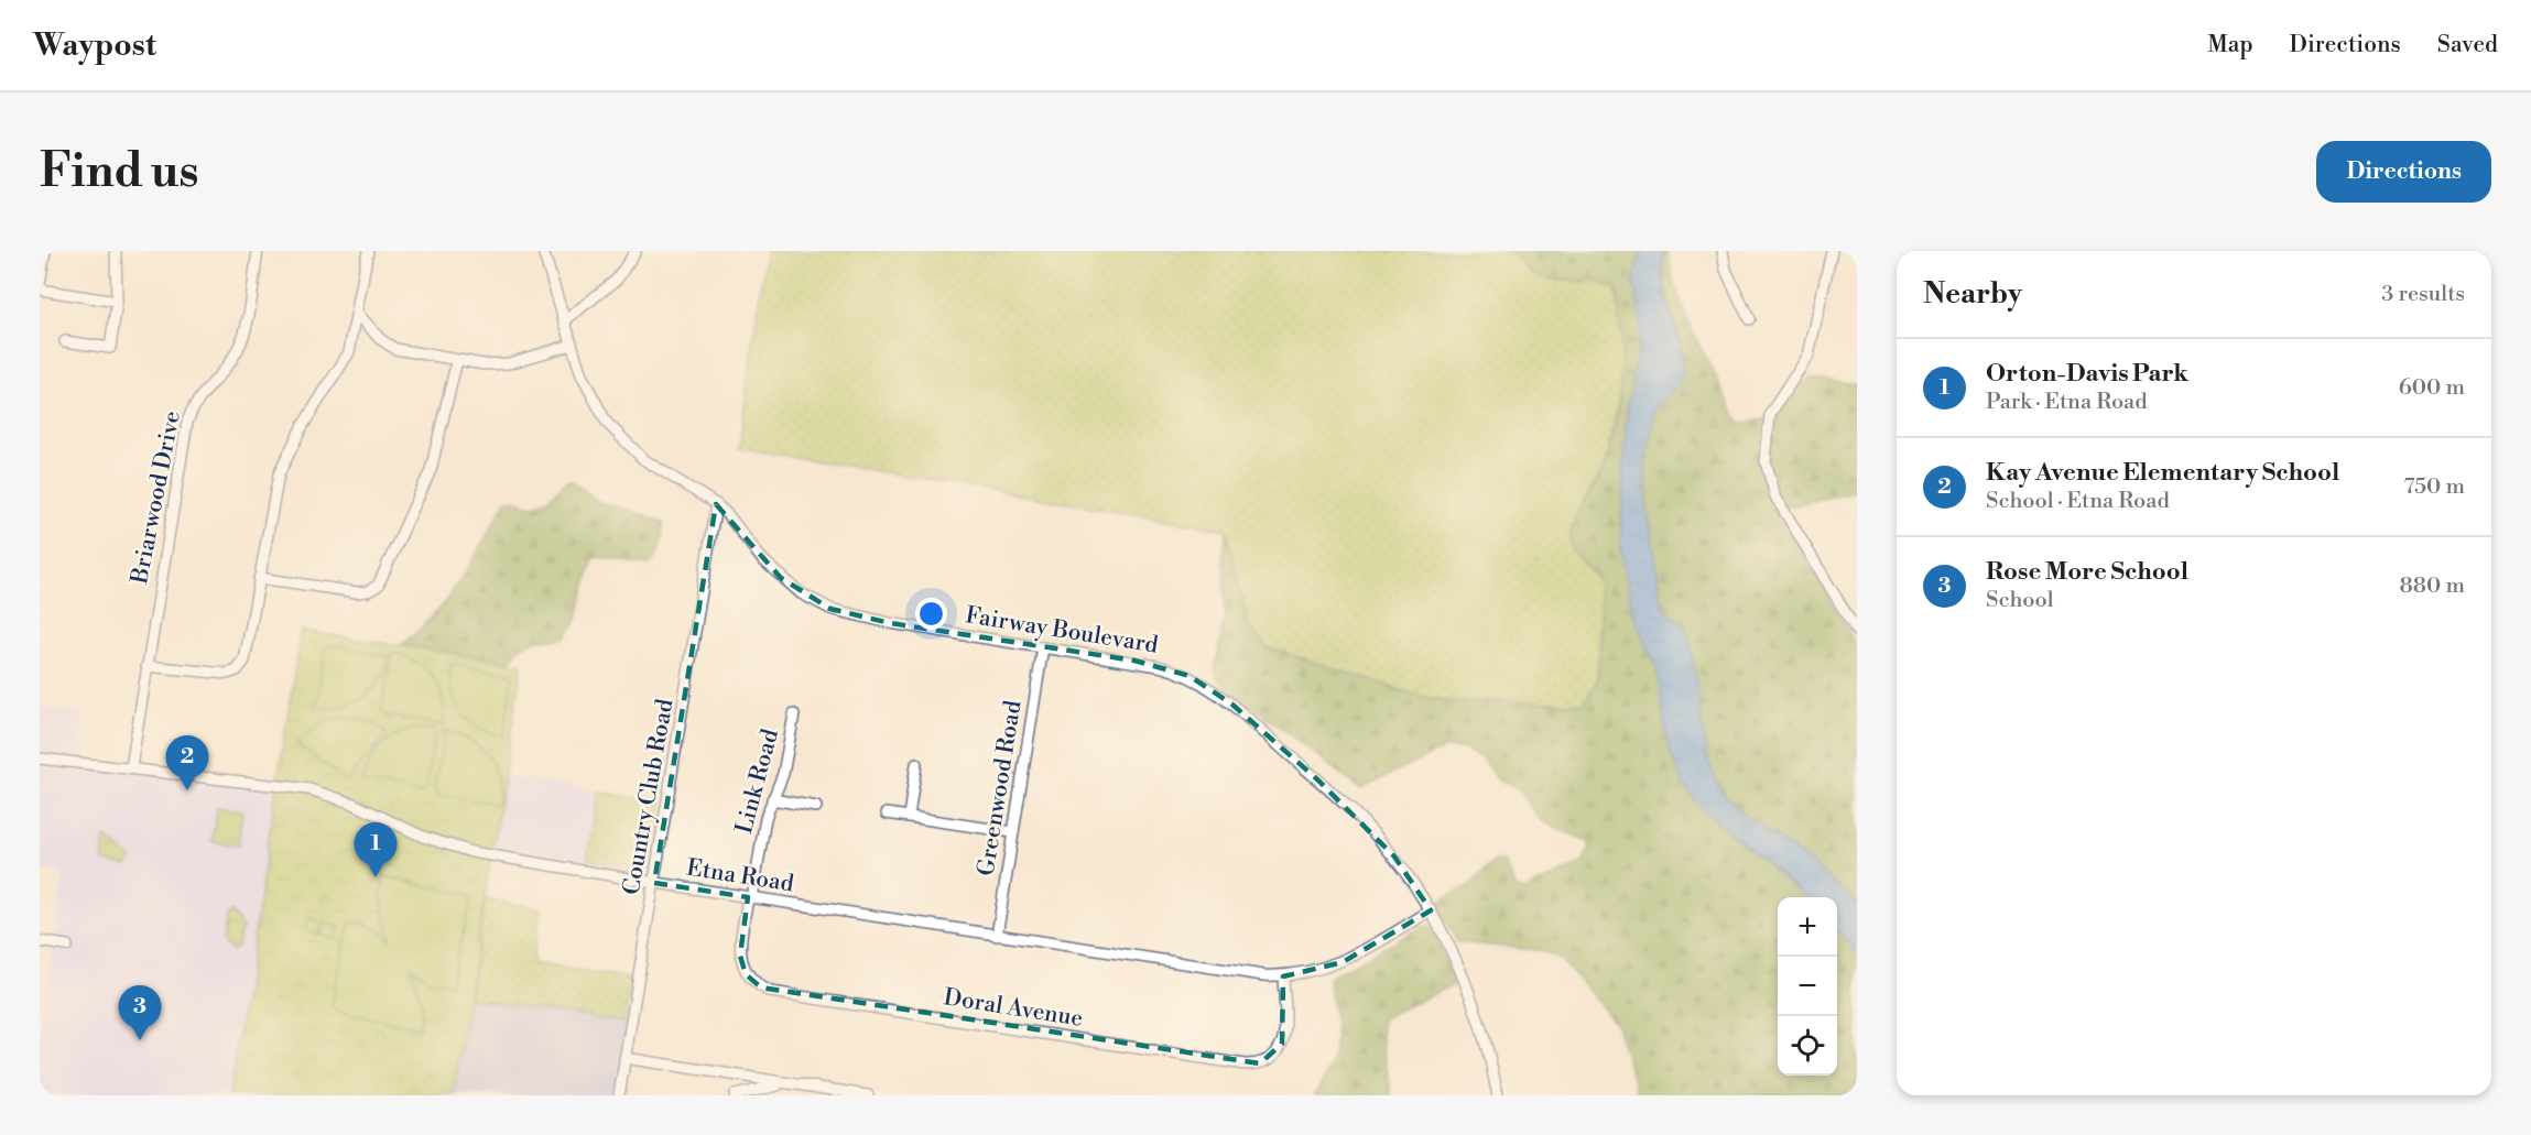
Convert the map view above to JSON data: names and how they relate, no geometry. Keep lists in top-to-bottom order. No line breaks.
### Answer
{"streets":{"street":["Briarwood Drive","Fairway Boulevard","Link Road","Greenwood Road","Country Club Road","Etna Road","Doral Avenue"]},"crossings":[["Briarwood Drive","Etna Road"],["Fairway Boulevard","Greenwood Road"],["Fairway Boulevard","Country Club Road"],["Fairway Boulevard","Etna Road"],["Link Road","Etna Road"],["Link Road","Doral Avenue"],["Greenwood Road","Etna Road"],["Country Club Road","Etna Road"],["Etna Road","Doral Avenue"]],"page":{"header":"Waypost","nav":["Map","Directions","Saved"],"buttons":"Directions","title":"Find us","heading":["Nearby","3 results"],"list":[{"mark":"1","name":"Orton-Davis Park","note":"Park · Etna Road","value":"600 m"},{"mark":"2","name":"Kay Avenue Elementary School","note":"School · Etna Road","value":"750 m"},{"mark":"3","name":"Rose More School","note":"School","value":"880 m"}],"pins":["2","1","3"],"map_buttons":["+","−"]}}
